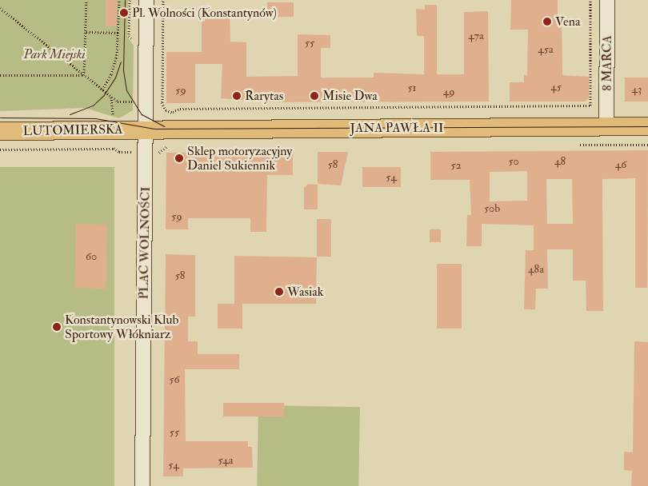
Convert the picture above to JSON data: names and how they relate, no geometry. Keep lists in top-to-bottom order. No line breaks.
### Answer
{"streets":{"main road":["JANA PAWŁA II","LUTOMIERSKA"],"street":["8 MARCA","PLAC WOLNOŚCI"]},"crossings":[["8 MARCA","JANA PAWŁA II"],["JANA PAWŁA II","LUTOMIERSKA"],["JANA PAWŁA II","PLAC WOLNOŚCI"],["LUTOMIERSKA","PLAC WOLNOŚCI"]],"parks":["Park Miejski"],"places":["Pl. Wolności (Konstantynów)","Vena","Rarytas","Misie Dwa","Sklep motoryzacyjny Daniel Sukiennik","Wasiak","Konstantynowski Klub Sportowy Włókniarz"],"house_numbers":["47a","55","45a","45","51","43","59","49","50","48","58","46","52","54","50b","59","60","48a","58","56","55","54a","54"]}
